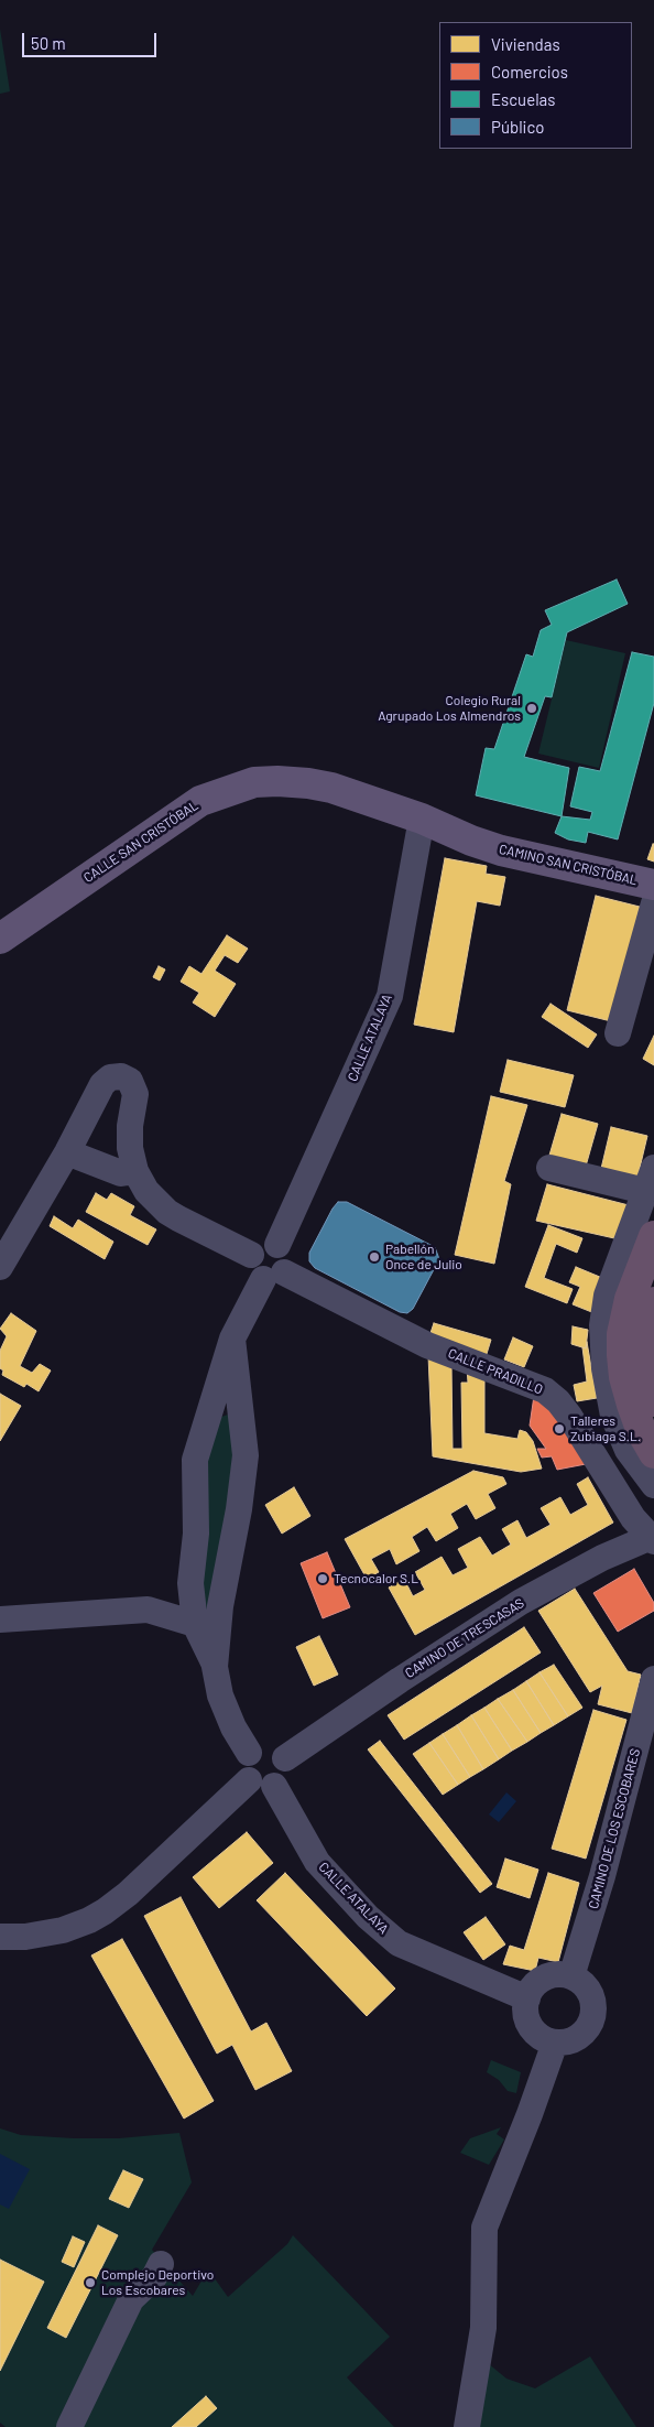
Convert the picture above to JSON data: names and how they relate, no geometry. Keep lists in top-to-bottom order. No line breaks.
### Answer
{"streets":{"main road":["CALLE SAN CRISTÓBAL","CAMINO SAN CRISTÓBAL"],"street":["CALLE ATALAYA","CALLE PRADILLO","CAMINO DE TRESCASAS","CAMINO DE LOS ESCOBARES"]},"crossings":[["CALLE SAN CRISTÓBAL","CAMINO SAN CRISTÓBAL"],["CALLE SAN CRISTÓBAL","CALLE ATALAYA"],["CAMINO SAN CRISTÓBAL","CALLE ATALAYA"],["CALLE ATALAYA","CALLE PRADILLO"],["CALLE ATALAYA","CAMINO DE TRESCASAS"],["CALLE ATALAYA","CAMINO DE LOS ESCOBARES"],["CALLE PRADILLO","CAMINO DE TRESCASAS"]],"places":["Colegio Rural Agrupado Los Almendros","Pabellón Once de Julio","Talleres Zubiaga S.L.","Tecnocalor S.L","Complejo Deportivo Los Escobares"],"legend":["Viviendas","Comercios","Escuelas","Público"],"scale_bar":"50 m"}
